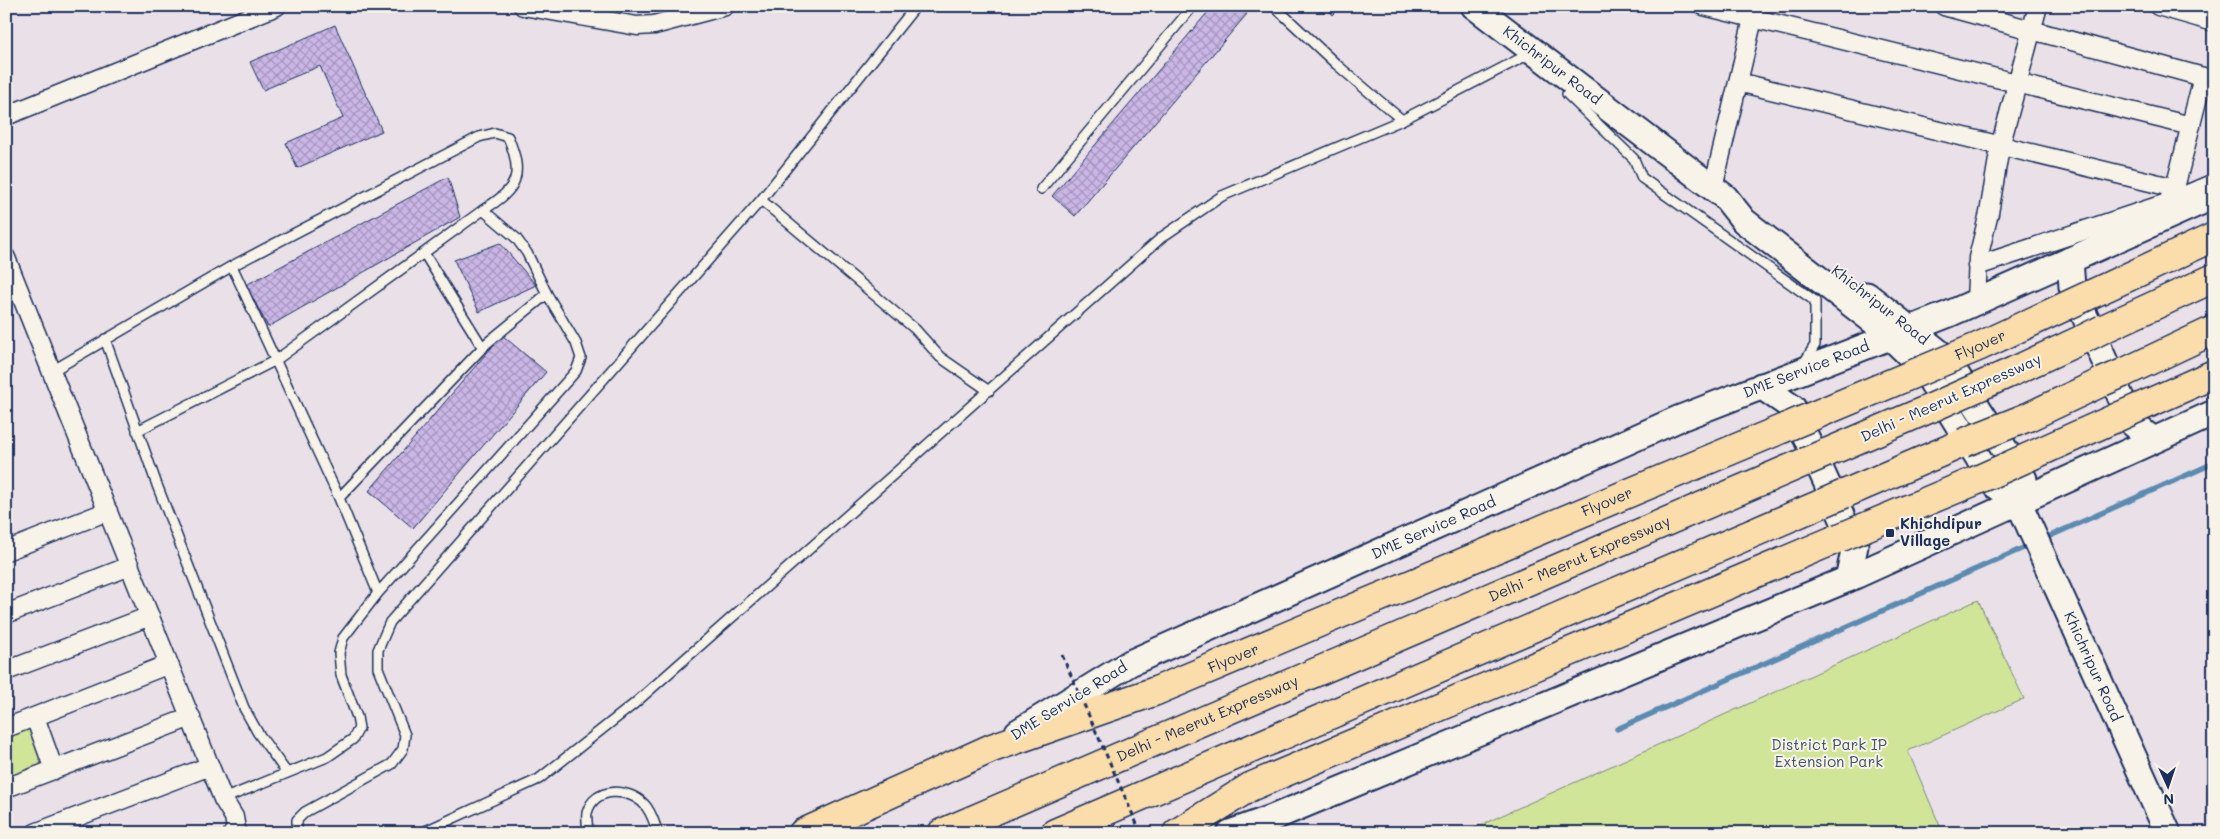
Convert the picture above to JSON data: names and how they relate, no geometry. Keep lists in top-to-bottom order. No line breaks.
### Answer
{"streets":{"highway":["Flyover","Delhi - Meerut Expressway"],"street":["Khichripur Road","DME Service Road"]},"crossings":[["Khichripur Road","DME Service Road"],["Flyover","DME Service Road"]],"parks":["District Park IP Extension Park"],"places":{"transit":["Khichdipur Village"]},"north":"bottom"}
